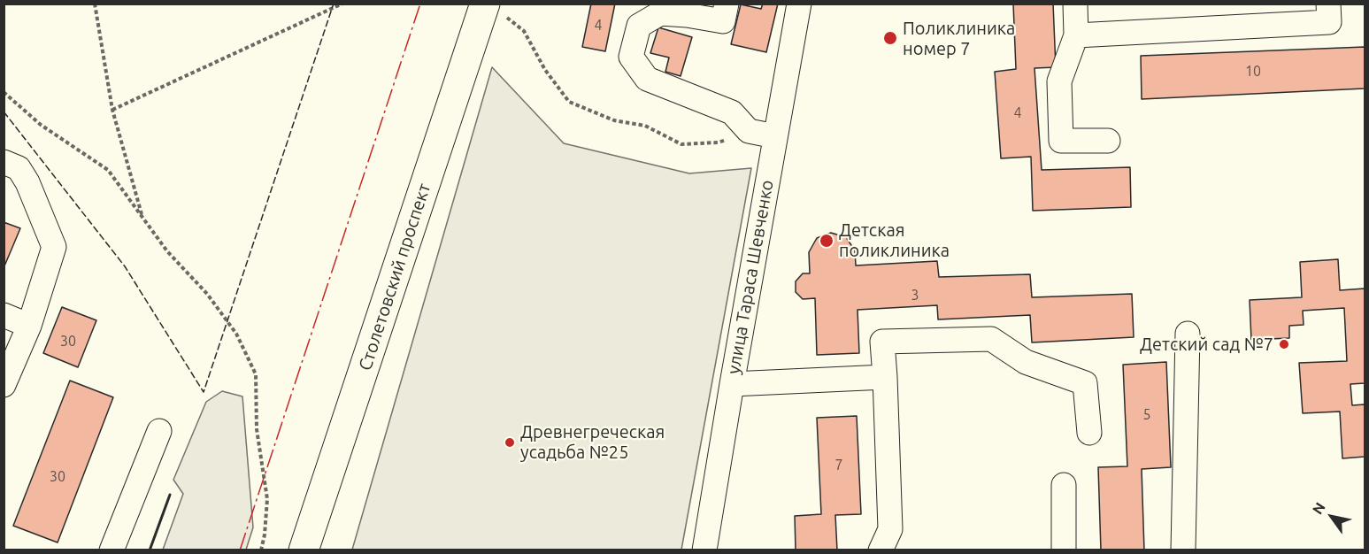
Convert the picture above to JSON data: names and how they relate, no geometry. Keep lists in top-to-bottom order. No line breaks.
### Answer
{"streets":{"main road":["Столетовский проспект"],"street":["улица Тараса Шевченко"]},"places":["Поликлиника номер 7","Детская поликлиника","Детский сад №7","Древнегреческая усадьба №25"],"house_numbers":["4","10","4","3","30","5","7","30"],"north":"top left"}
